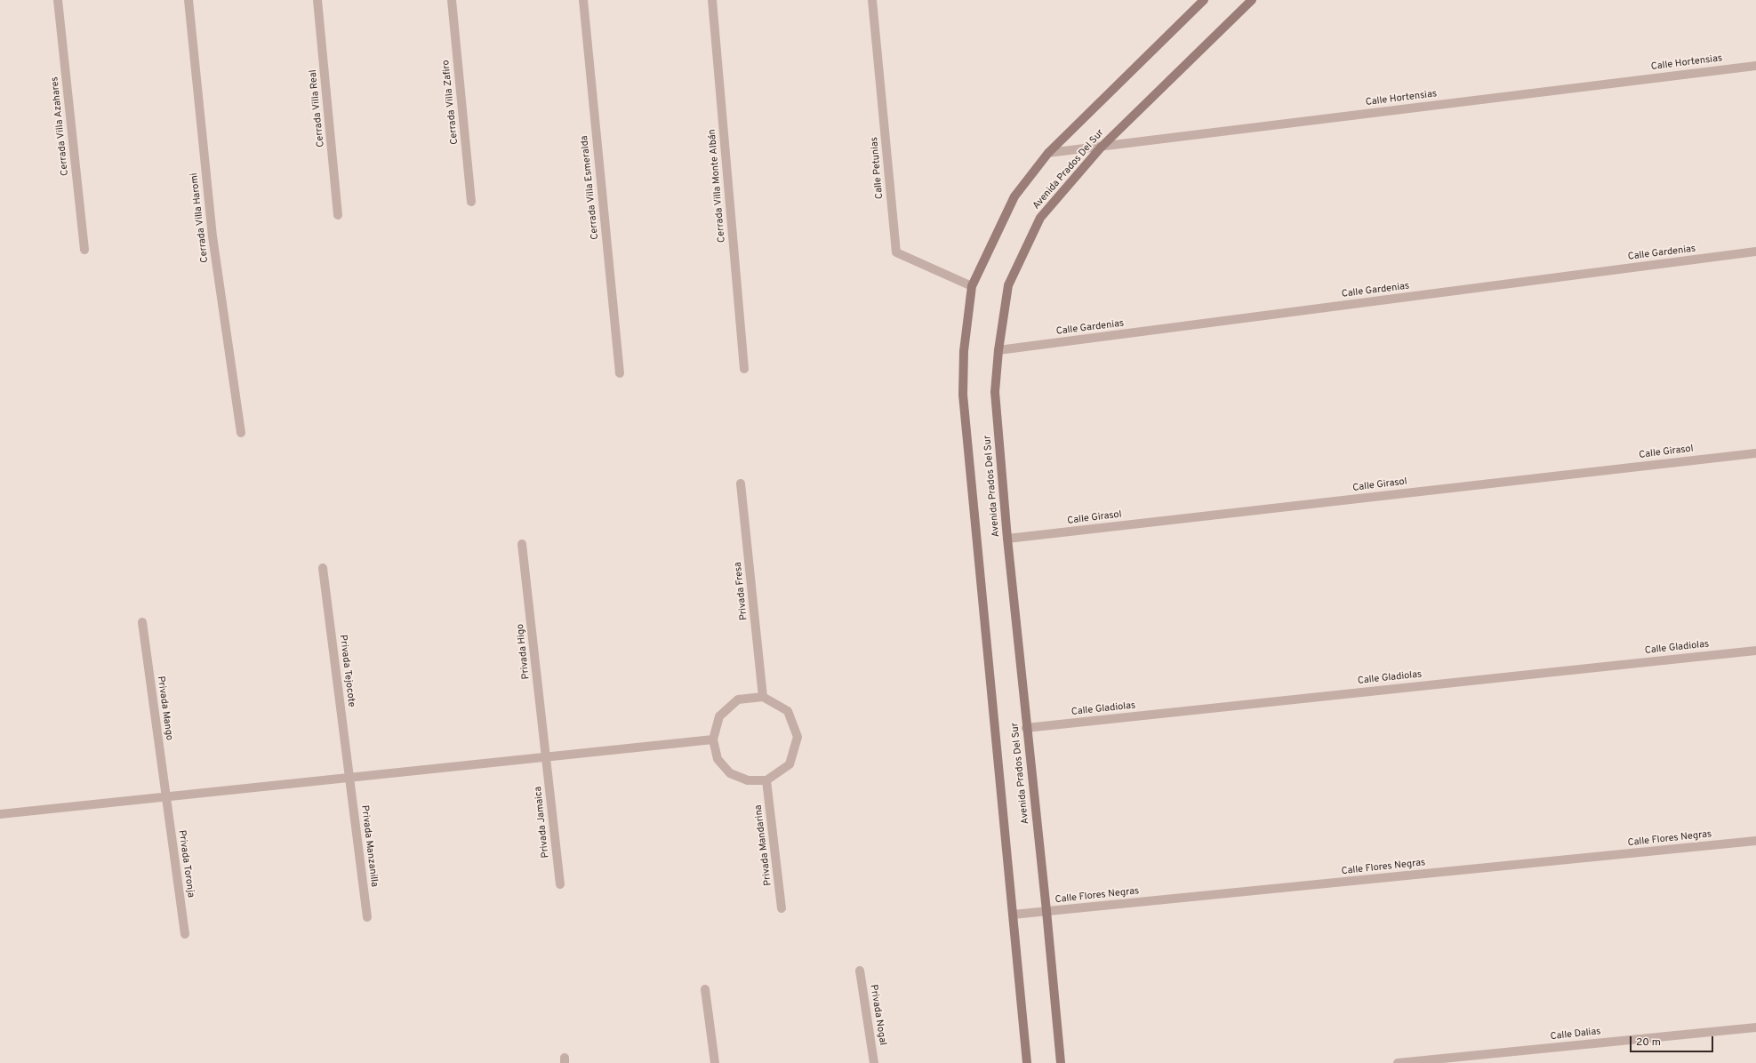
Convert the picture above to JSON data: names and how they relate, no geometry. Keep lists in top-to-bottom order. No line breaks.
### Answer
{"streets":{"main road":["Avenida Prados Del Sur"],"street":["Calle Hortensias","Cerrada Villa Zafiro","Cerrada Villa Real","Cerrada Villa Azahares","Calle Petunias","Cerrada Villa Monte Albán","Cerrada Villa Esmeralda","Cerrada Villa Haromi","Calle Gardenias","Calle Girasol","Privada Fresa","Calle Gladiolas","Privada Higo","Privada Tejocote","Privada Mango","Privada Jamaica","Calle Flores Negras","Privada Mandarina","Privada Manzanilla","Privada Toronja","Privada Nogal","Calle Dalias"]},"crossings":[["Calle Hortensias","Avenida Prados Del Sur"],["Calle Petunias","Avenida Prados Del Sur"],["Avenida Prados Del Sur","Calle Gardenias"],["Avenida Prados Del Sur","Calle Girasol"],["Avenida Prados Del Sur","Calle Gladiolas"],["Avenida Prados Del Sur","Calle Flores Negras"],["Privada Fresa","Privada Mandarina"],["Privada Higo","Privada Jamaica"],["Privada Tejocote","Privada Manzanilla"],["Privada Mango","Privada Toronja"]],"scale_bar":"20 m"}
